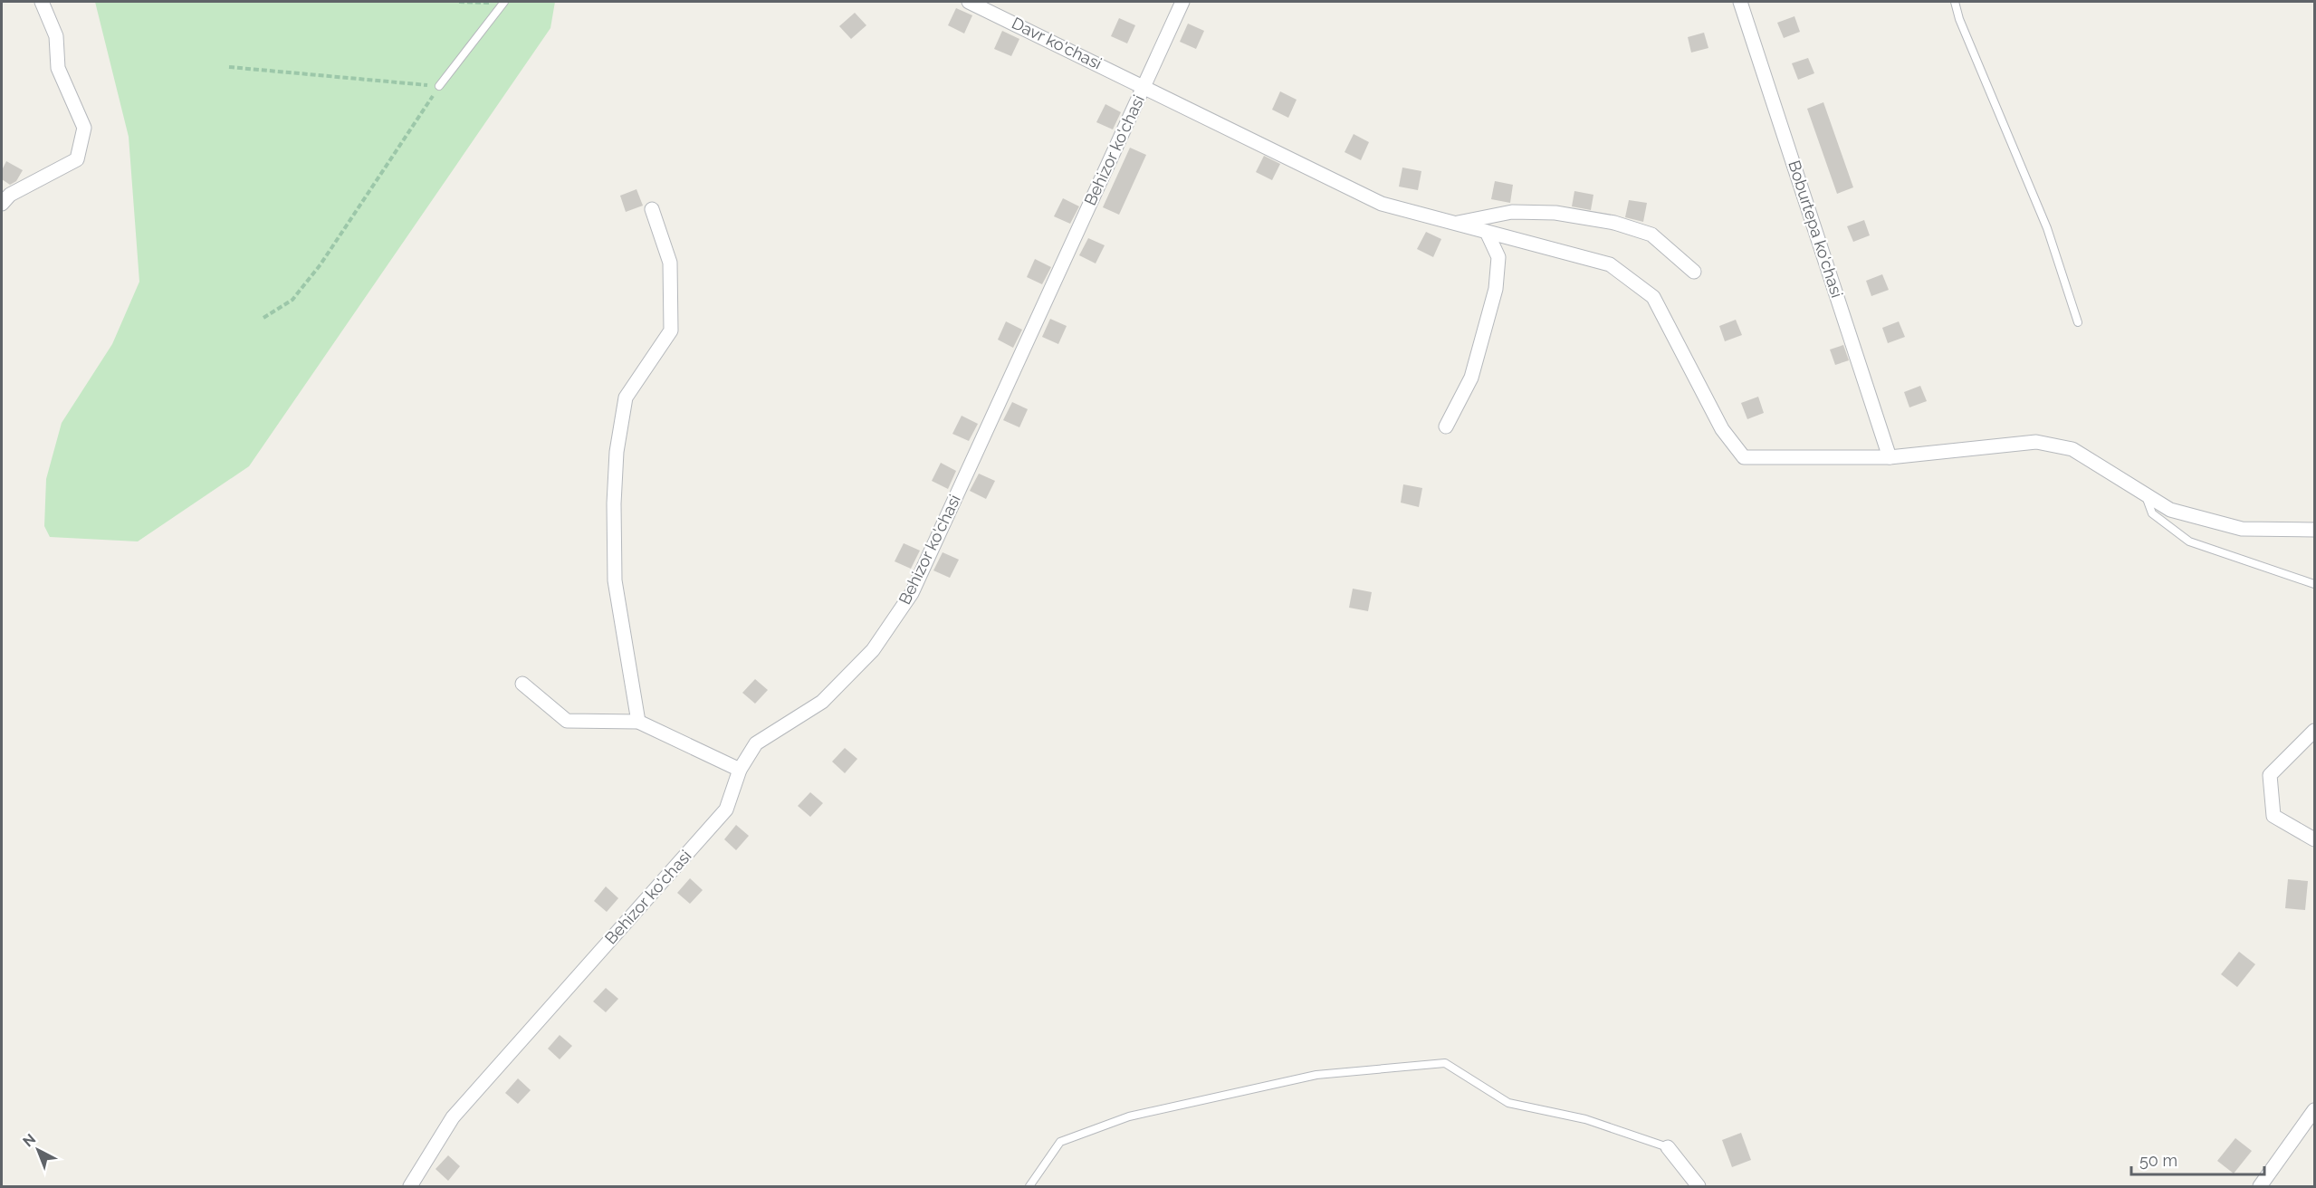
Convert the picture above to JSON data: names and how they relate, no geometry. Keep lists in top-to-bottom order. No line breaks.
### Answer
{"streets":{"street":["Davr ko'chasi","Behizor ko'chasi","Boburtepa ko'chasi"]},"crossings":[["Davr ko'chasi","Behizor ko'chasi"],["Davr ko'chasi","Boburtepa ko'chasi"]],"scale_bar":"50 m","north":"top left"}
